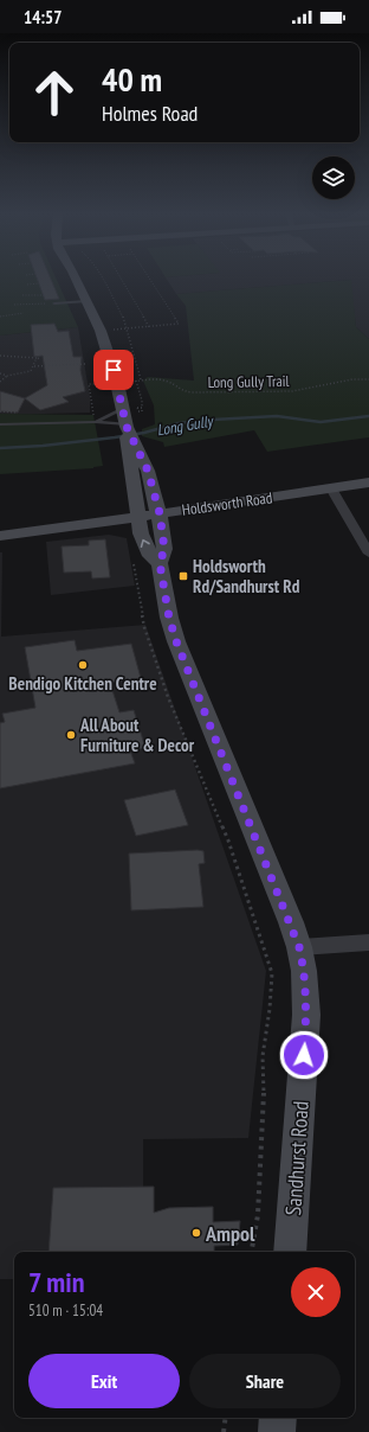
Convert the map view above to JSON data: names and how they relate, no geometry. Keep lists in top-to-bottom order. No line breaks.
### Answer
{"streets":{"main road":["Holdsworth Road","Sandhurst Road"],"path":["Long Gully Trail"]},"water":["Long Gully"],"places":{"transit":["Holdsworth Rd/Sandhurst Rd"],"other":["Bendigo Kitchen Centre","All About Furniture & Decor","Ampol"]},"page":{"status":"14:57","turn":["40 m","Holmes Road"],"heading":["7 min","510 m · 15:04"],"buttons":["Exit","Share"]}}
